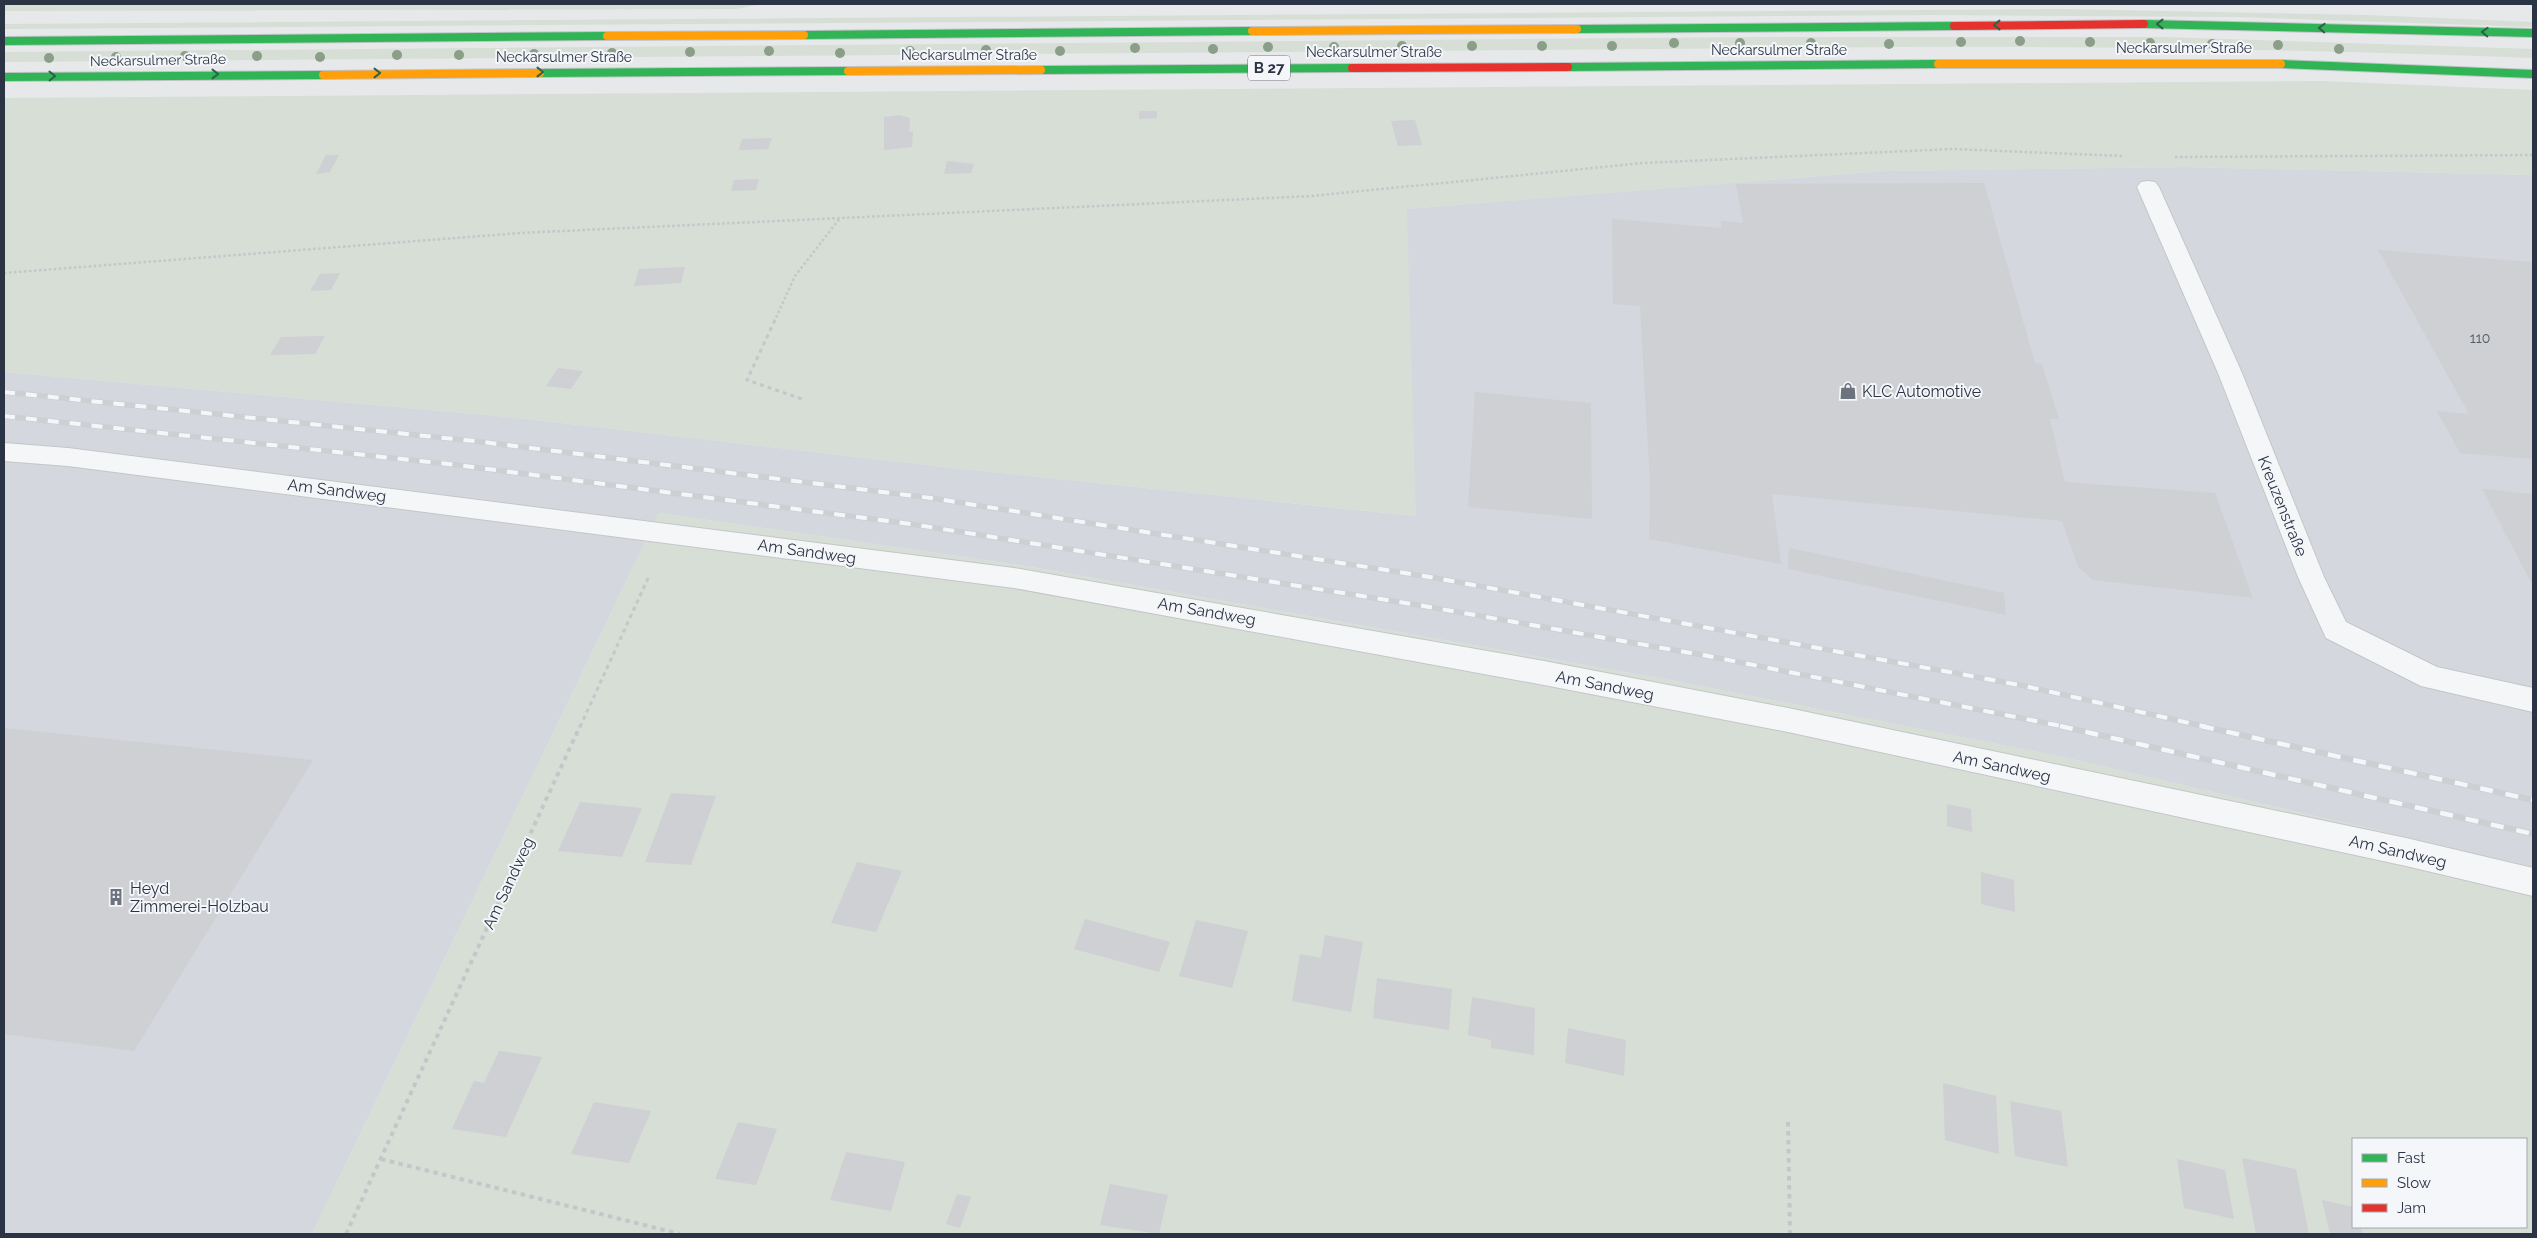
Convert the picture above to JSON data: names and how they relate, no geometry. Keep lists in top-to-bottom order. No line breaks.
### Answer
{"streets":{"main road":["Neckarsulmer Straße","B 27"],"street":["Am Sandweg","Kreuzenstraße"]},"places":{"shop":["KLC Automotive"],"building":["Heyd Zimmerei-Holzbau"]},"house_numbers":["110"],"legend":["Fast","Slow","Jam"]}
